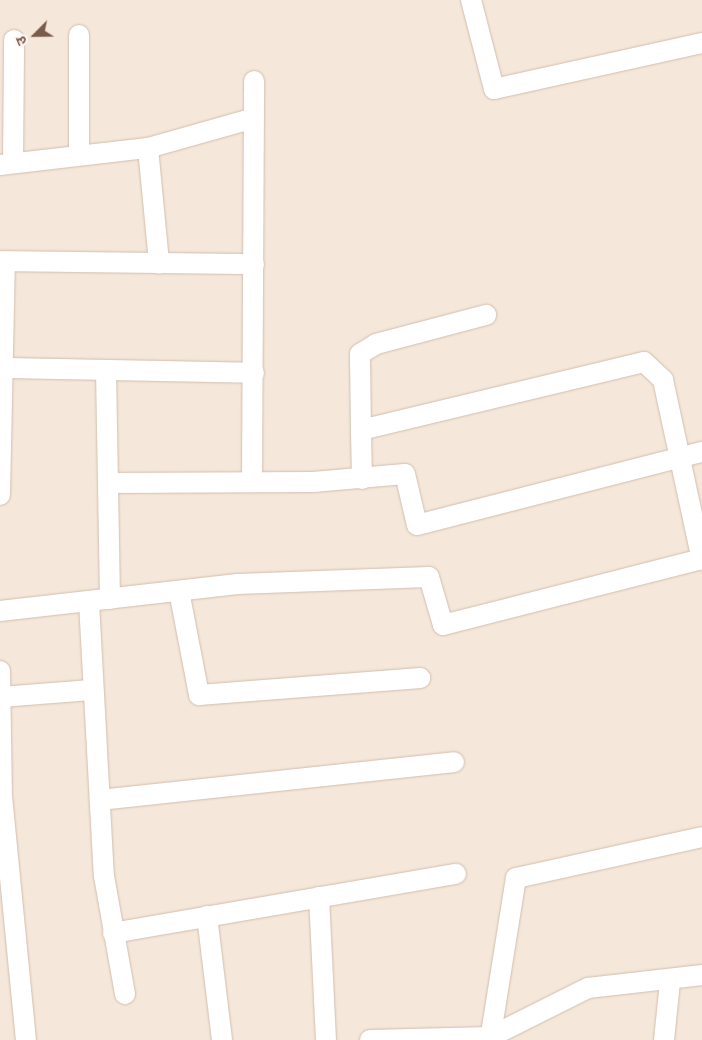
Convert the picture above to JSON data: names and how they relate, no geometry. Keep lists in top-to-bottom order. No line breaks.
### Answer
{"north":"bottom left"}
